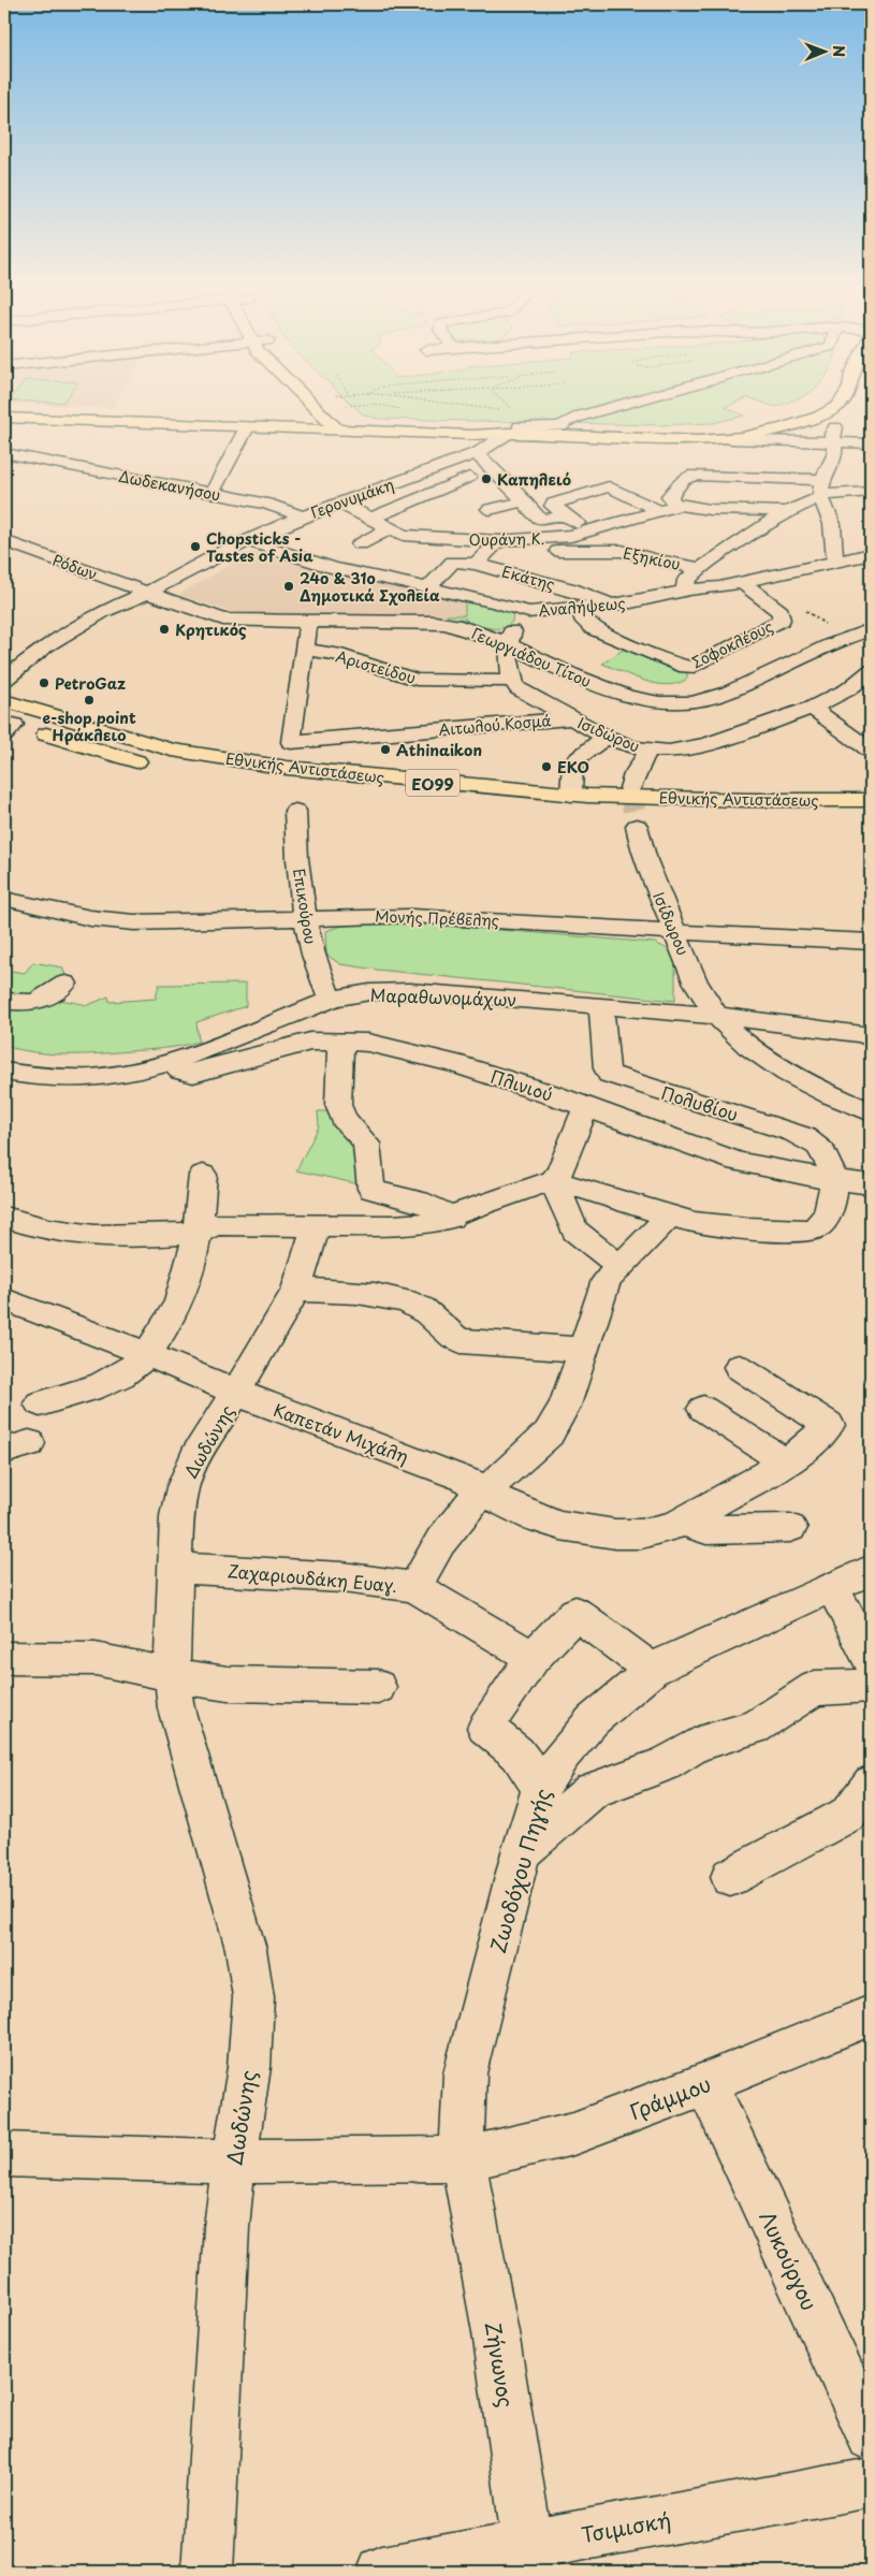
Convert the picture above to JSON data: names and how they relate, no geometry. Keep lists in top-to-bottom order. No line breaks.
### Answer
{"streets":{"main road":["Εθνικής Αντιστάσεως","ΕΟ99"],"street":["Δωδεκανήσου","Γερονυμάκη","Ουράνη Κ.","Εξηκίου","Ρόδων","Εκάτης","Αναλήψεως","Σοφοκλέους","Γεωργιάδου Τίτου","Αριστείδου","Αιτωλού Κοσμά","Ισιδώρου","Επικούρου","Μονής Πρέβελης","Ισίδωρου","Μαραθωνομάχων","Πλινιού","Πολυβίου","Καπετάν Μιχάλη","Δωδώνης","Ζαχαριουδάκη Ευαγ.","Ζωοδόχου Πηγής","Γράμμου","Λυκούργου","Ζήνωνος","Τσιμισκή"]},"crossings":[["Δωδεκανήσου","Γερονυμάκη"],["Γερονυμάκη","Ουράνη Κ."],["Γερονυμάκη","Ρόδων"],["Γερονυμάκη","Αναλήψεως"],["Γερονυμάκη","Γεωργιάδου Τίτου"],["Ουράνη Κ.","Εξηκίου"],["Ουράνη Κ.","Εκάτης"],["Ρόδων","Γεωργιάδου Τίτου"],["Εκάτης","Αναλήψεως"],["Αναλήψεως","Σοφοκλέους"],["Αριστείδου","Αιτωλού Κοσμά"],["Αριστείδου","Ισιδώρου"],["Αιτωλού Κοσμά","Ισιδώρου"],["Επικούρου","Μονής Πρέβελης"],["Επικούρου","Μαραθωνομάχων"],["Μονής Πρέβελης","Ισίδωρου"],["Ισίδωρου","Μαραθωνομάχων"],["Μαραθωνομάχων","Πλινιού"],["Μαραθωνομάχων","Πολυβίου"],["Πλινιού","Πολυβίου"],["Καπετάν Μιχάλη","Δωδώνης"],["Καπετάν Μιχάλη","Ζαχαριουδάκη Ευαγ."],["Δωδώνης","Ζαχαριουδάκη Ευαγ."],["Δωδώνης","Γράμμου"],["Ζωοδόχου Πηγής","Γράμμου"],["Ζωοδόχου Πηγής","Ζήνωνος"],["Γράμμου","Λυκούργου"],["Γράμμου","Ζήνωνος"],["Ζήνωνος","Τσιμισκή"]],"places":["Καπηλειό","Chopsticks - Tastes of Asia","24ο & 31ο Δημοτικά Σχολεία","Κρητικός","PetroGaz","e-shop point Ηράκλειο","Athinaikon","EKO"],"north":"right"}
